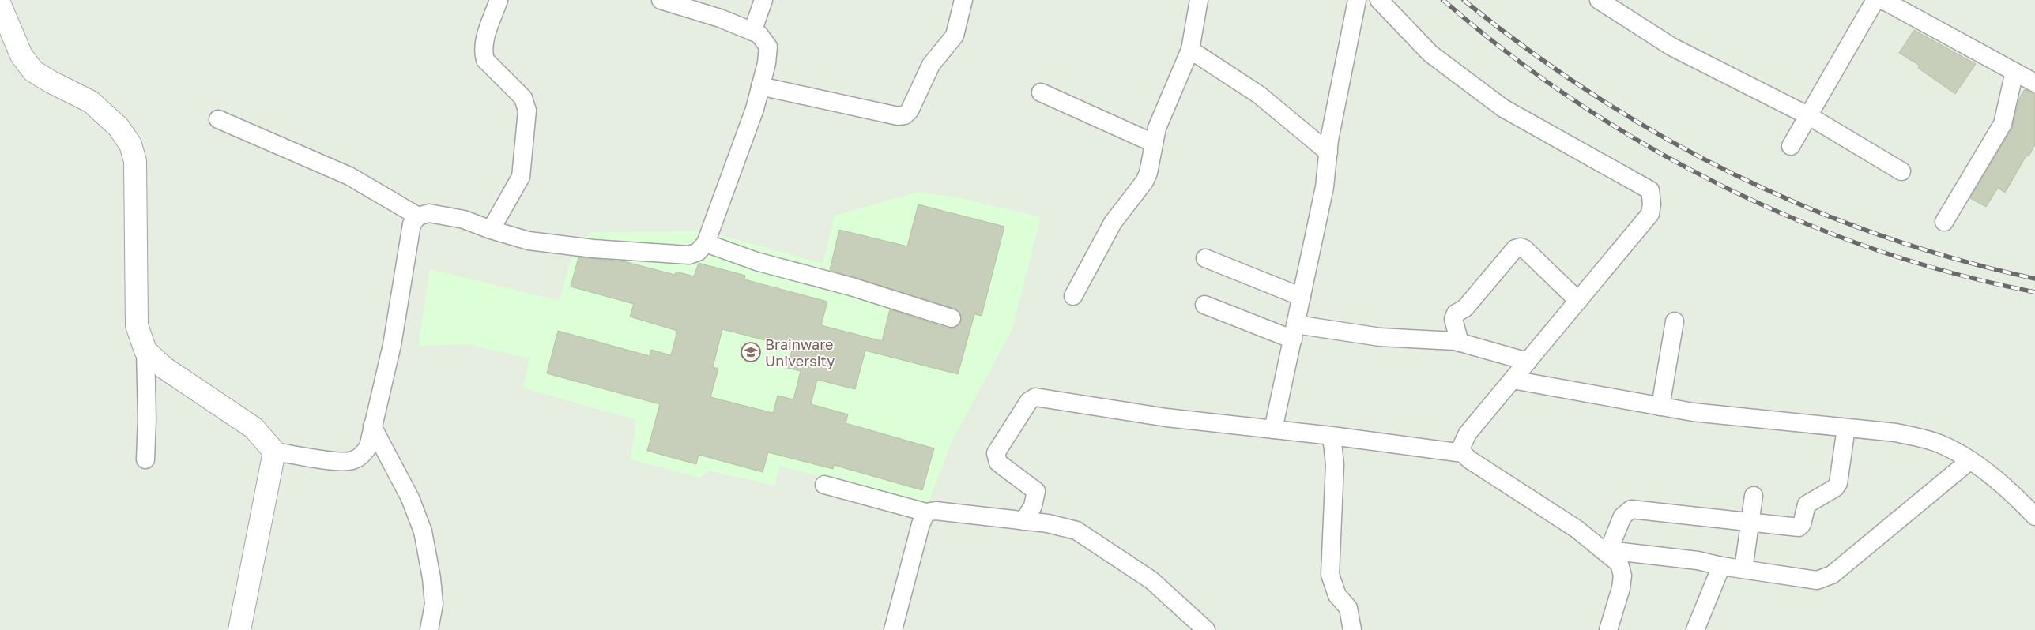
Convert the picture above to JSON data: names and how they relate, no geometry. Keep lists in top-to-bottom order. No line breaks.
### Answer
{"places":{"school or university":["Brainware University"]}}
